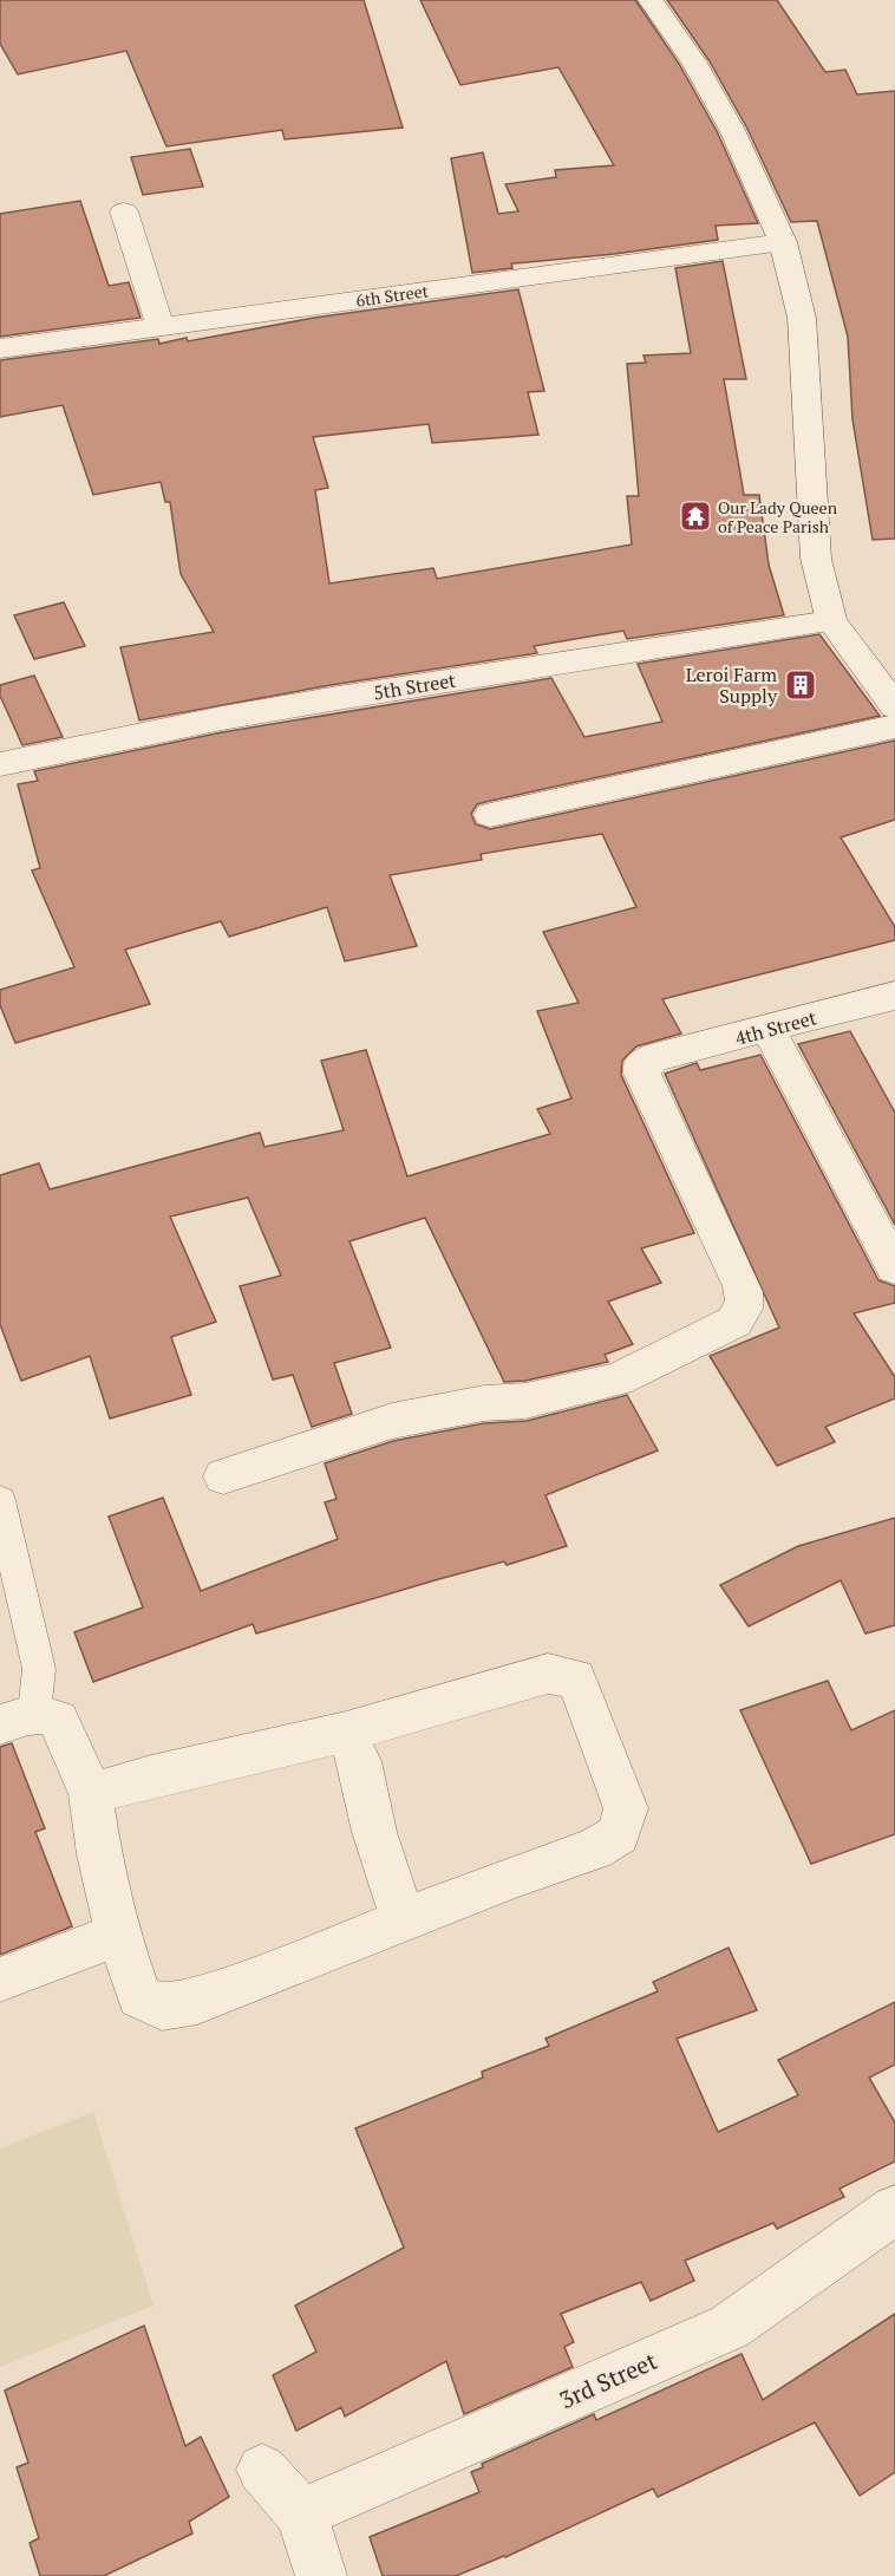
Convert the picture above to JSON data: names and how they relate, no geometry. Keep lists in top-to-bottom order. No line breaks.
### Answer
{"streets":{"street":["6th Street","5th Street","4th Street","3rd Street"]},"places":{"temple":["Our Lady Queen of Peace Parish"],"building":["Leroi Farm Supply"]}}
